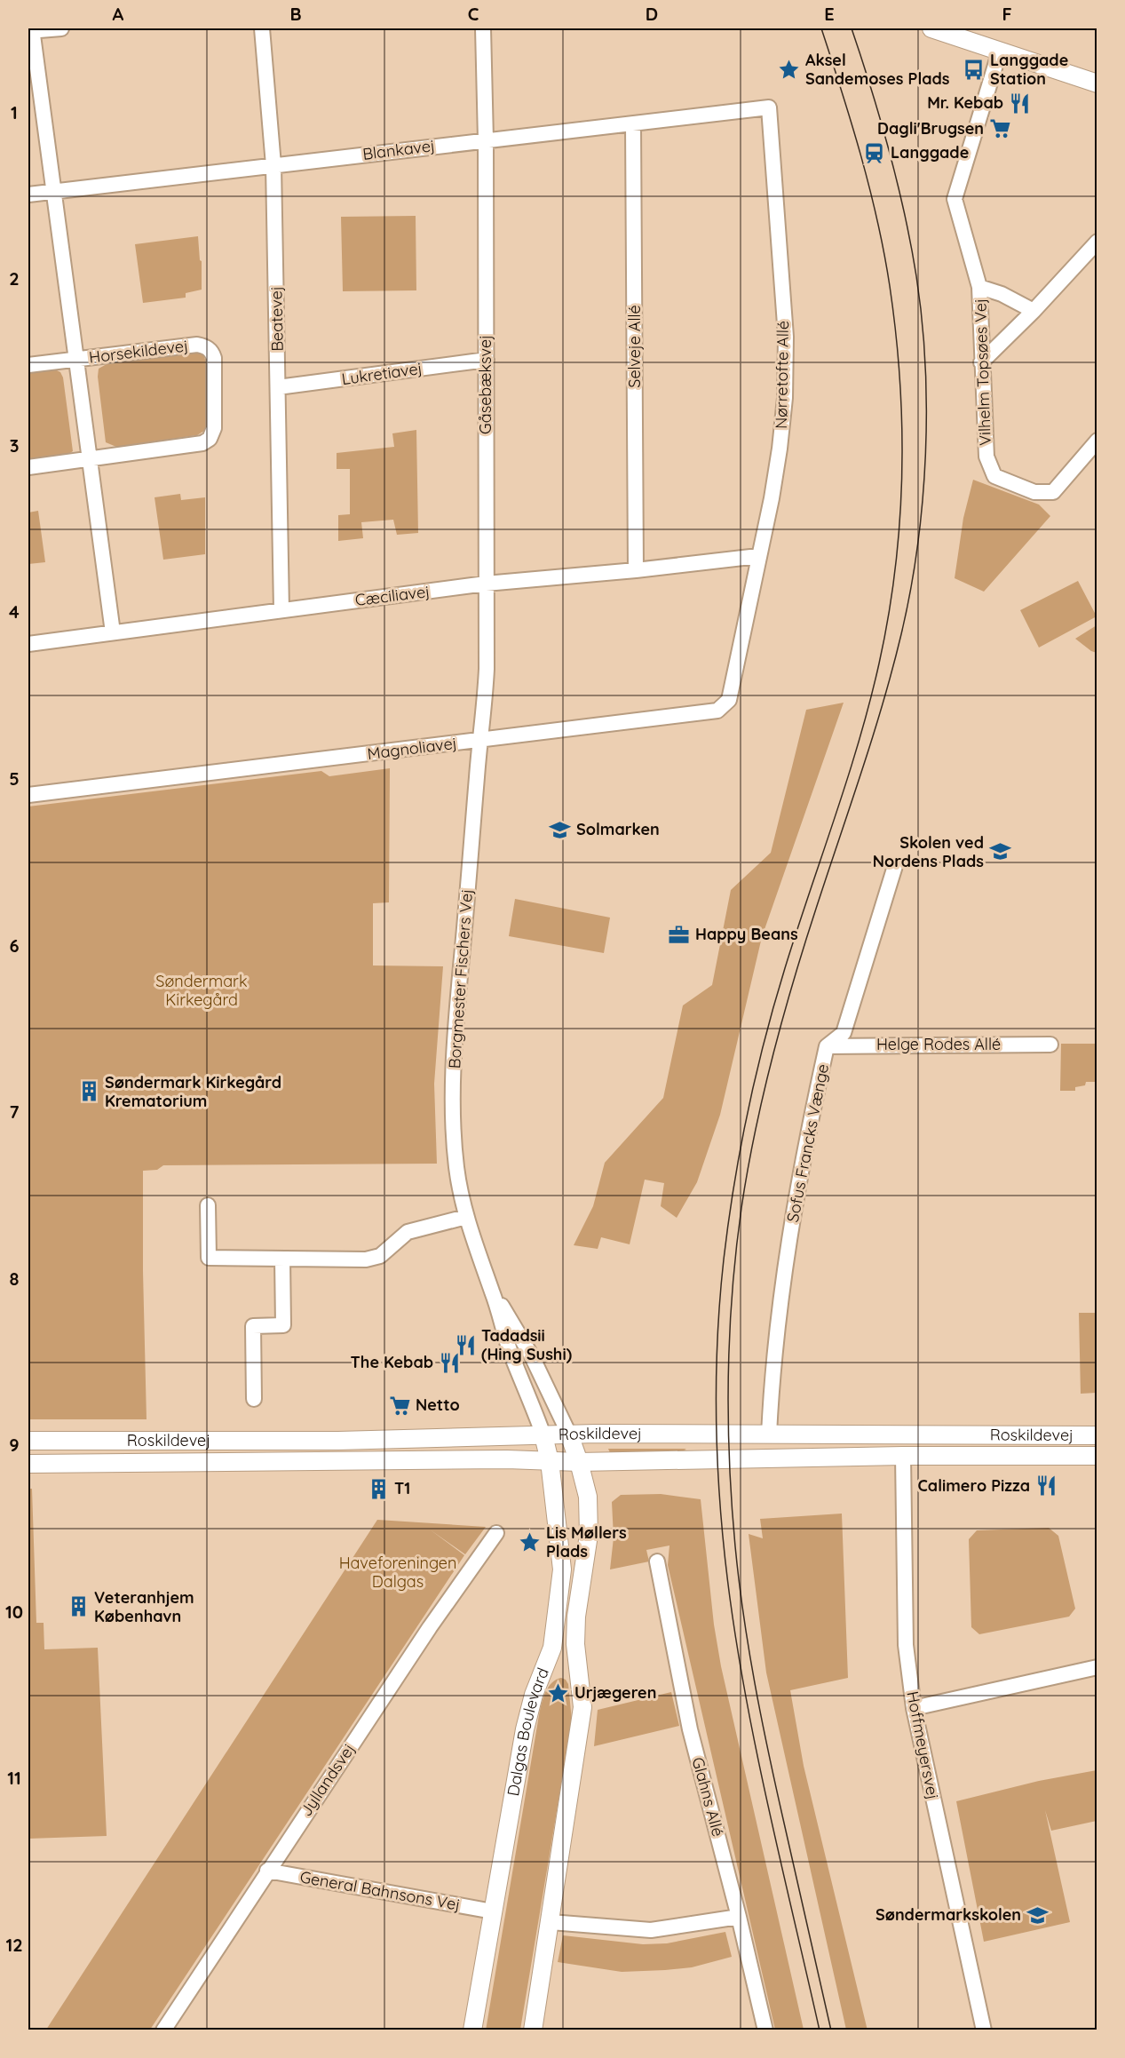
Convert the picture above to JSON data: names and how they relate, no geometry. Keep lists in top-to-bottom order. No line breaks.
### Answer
{"streets":{"street":["Blankavej","Beatevej","Selveje Allé","Horsekildevej","Vilhelm Topsøes Vej","Lukretiavej","Nørretofte Allé","Gåsebæksvej","Cæciliavej","Magnoliavej","Borgmester Fischers Vej","Helge Rodes Allé","Sofus Francks Vænge","Roskildevej","Dalgas Boulevard","Hoffmeyersvej","Jyllandsvej","Glahns Allé","General Bahnsons Vej"]},"crossings":[["Blankavej","Beatevej"],["Blankavej","Selveje Allé"],["Blankavej","Horsekildevej"],["Blankavej","Nørretofte Allé"],["Blankavej","Gåsebæksvej"],["Beatevej","Lukretiavej"],["Beatevej","Cæciliavej"],["Selveje Allé","Cæciliavej"],["Horsekildevej","Cæciliavej"],["Lukretiavej","Gåsebæksvej"],["Nørretofte Allé","Cæciliavej"],["Nørretofte Allé","Magnoliavej"],["Gåsebæksvej","Cæciliavej"],["Gåsebæksvej","Magnoliavej"],["Gåsebæksvej","Borgmester Fischers Vej"],["Magnoliavej","Borgmester Fischers Vej"],["Borgmester Fischers Vej","Roskildevej"],["Borgmester Fischers Vej","Dalgas Boulevard"],["Helge Rodes Allé","Sofus Francks Vænge"],["Sofus Francks Vænge","Roskildevej"],["Roskildevej","Dalgas Boulevard"],["Roskildevej","Hoffmeyersvej"],["Dalgas Boulevard","General Bahnsons Vej"],["Jyllandsvej","General Bahnsons Vej"]],"parks":["Søndermark Kirkegård","Haveforeningen Dalgas"],"places":{"place":["Aksel Sandemoses Plads","Lis Møllers Plads","Urjægeren"],"bus stop":["Langgade Station"],"restaurant":["Mr. Kebab","Tadadsii (Hing Sushi)","The Kebab","Calimero Pizza"],"supermarket":["Dagli'Brugsen","Netto"],"station":["Langgade"],"school or university":["Solmarken","Skolen ved Nordens Plads","Søndermarkskolen"],"office":["Happy Beans"],"building":["Søndermark Kirkegård Krematorium","T1","Veteranhjem København"]},"grid":{"columns":["A","B","C","D","E","F"],"rows":["1","2","3","4","5","6","7","8","9","10","11","12"]}}
